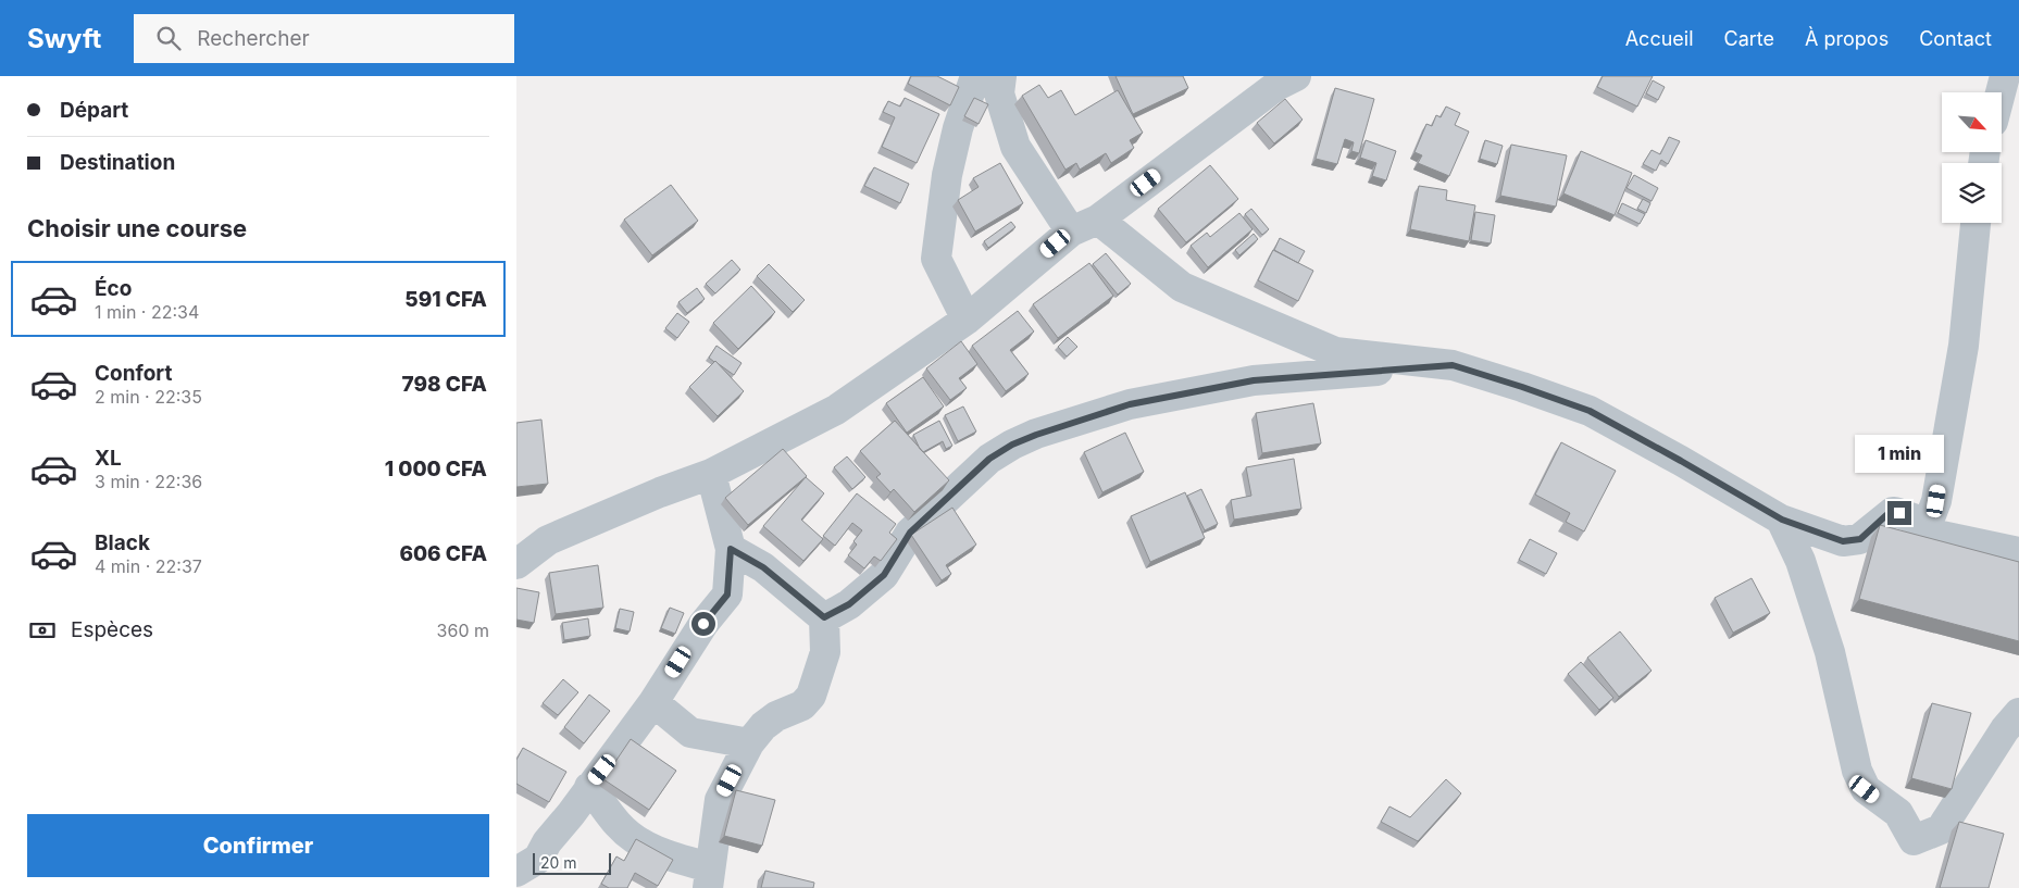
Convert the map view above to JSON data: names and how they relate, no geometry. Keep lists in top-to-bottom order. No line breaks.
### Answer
{"scale_bar":"20 m","north":"bottom right","page":{"header":"Swyft","search":"Rechercher","nav":["Accueil","Carte","À propos","Contact"],"banner":["Départ","Destination"],"heading":"Choisir une course","list":[{"name":"Éco","note":"1 min · 22:34","value":"591 CFA"},{"name":"Confort","note":"2 min · 22:35","value":"798 CFA"},{"name":"XL","note":"3 min · 22:36","value":"1 000 CFA"},{"name":"Black","note":"4 min · 22:37","value":"606 CFA"}],"bubble":"1 min","pay":["Espèces","360 m"],"buttons":"Confirmer","scale":"20 m"}}
